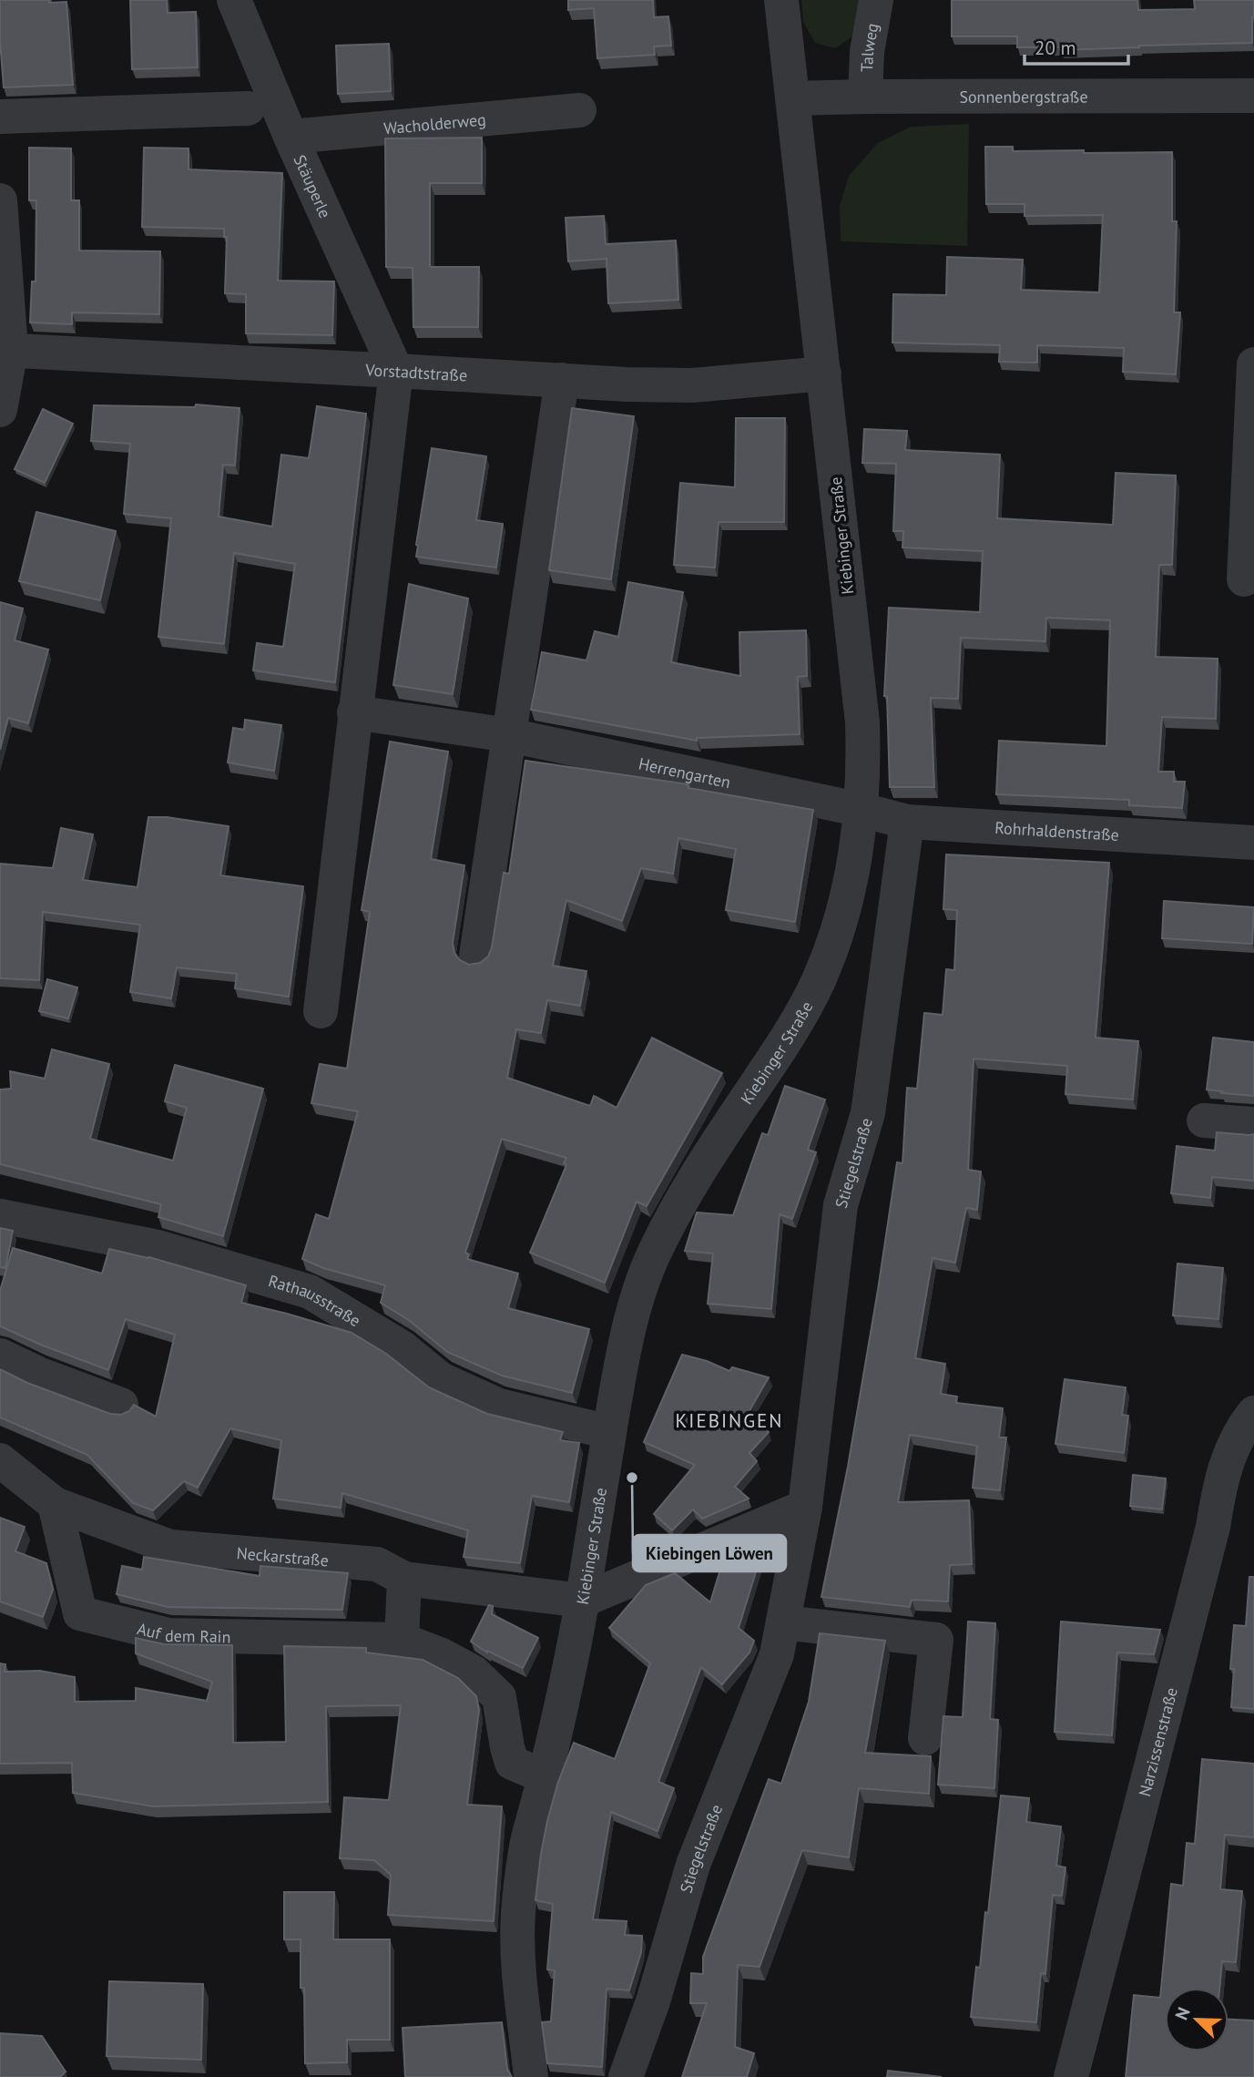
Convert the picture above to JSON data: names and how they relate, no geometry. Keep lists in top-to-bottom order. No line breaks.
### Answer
{"streets":{"street":["Talweg","Sonnenbergstraße","Wacholderweg","Stäuperle","Vorstadtstraße","Kiebinger Straße","Herrengarten","Rohrhaldenstraße","Stiegelstraße","Rathausstraße","Neckarstraße","Auf dem Rain","Narzissenstraße"]},"crossings":[["Talweg","Sonnenbergstraße"],["Sonnenbergstraße","Kiebinger Straße"],["Wacholderweg","Stäuperle"],["Stäuperle","Vorstadtstraße"],["Vorstadtstraße","Kiebinger Straße"],["Kiebinger Straße","Herrengarten"],["Kiebinger Straße","Rohrhaldenstraße"],["Kiebinger Straße","Rathausstraße"],["Kiebinger Straße","Neckarstraße"],["Kiebinger Straße","Auf dem Rain"],["Herrengarten","Rohrhaldenstraße"],["Rohrhaldenstraße","Stiegelstraße"],["Neckarstraße","Auf dem Rain"]],"districts":["KIEBINGEN"],"places":["Kiebingen Löwen"],"scale_bar":"20 m","north":"top left"}
